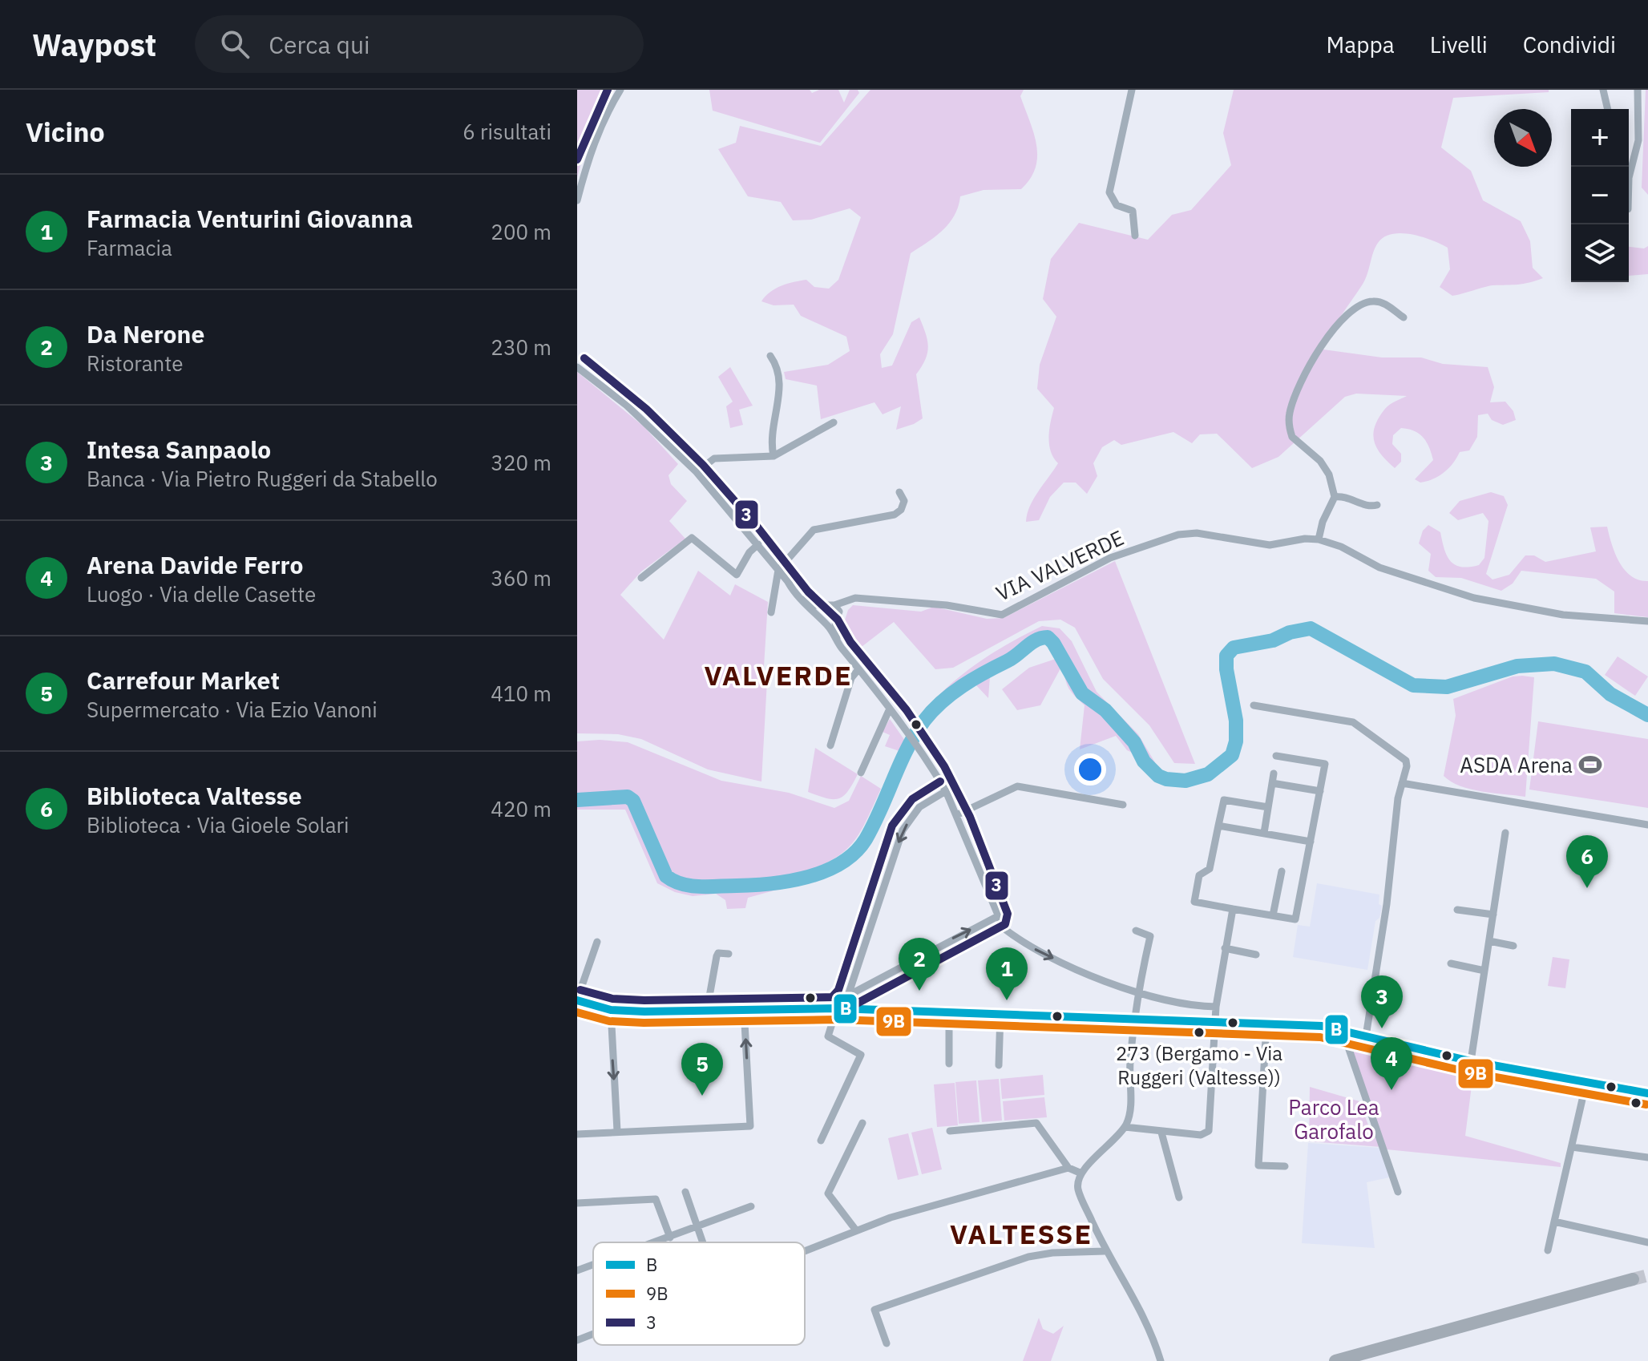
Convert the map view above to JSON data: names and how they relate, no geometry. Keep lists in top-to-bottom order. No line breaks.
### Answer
{"streets":{"street":["VIA VALVERDE"]},"districts":["VALVERDE","VALTESSE"],"parks":["Parco Lea Garofalo"],"places":{"sports":["ASDA Arena"],"other":["273 (Bergamo - Via Ruggeri (Valtesse))"]},"lines":["transit line 3","transit line B","transit line 9B"],"legend":["B","9B","3"],"north":"bottom right","page":{"header":"Waypost","search":"Cerca qui","nav":["Mappa","Livelli","Condividi"],"heading":["Vicino","6 risultati"],"map_buttons":["+","−"],"list":[{"mark":"1","name":"Farmacia Venturini Giovanna","note":"Farmacia","value":"200 m"},{"mark":"2","name":"Da Nerone","note":"Ristorante","value":"230 m"},{"mark":"3","name":"Intesa Sanpaolo","note":"Banca · Via Pietro Ruggeri da Stabello","value":"320 m"},{"mark":"4","name":"Arena Davide Ferro","note":"Luogo · Via delle Casette","value":"360 m"},{"mark":"5","name":"Carrefour Market","note":"Supermercato · Via Ezio Vanoni","value":"410 m"},{"mark":"6","name":"Biblioteca Valtesse","note":"Biblioteca · Via Gioele Solari","value":"420 m"}],"pins":["6","2","1","3","4","5"]}}
